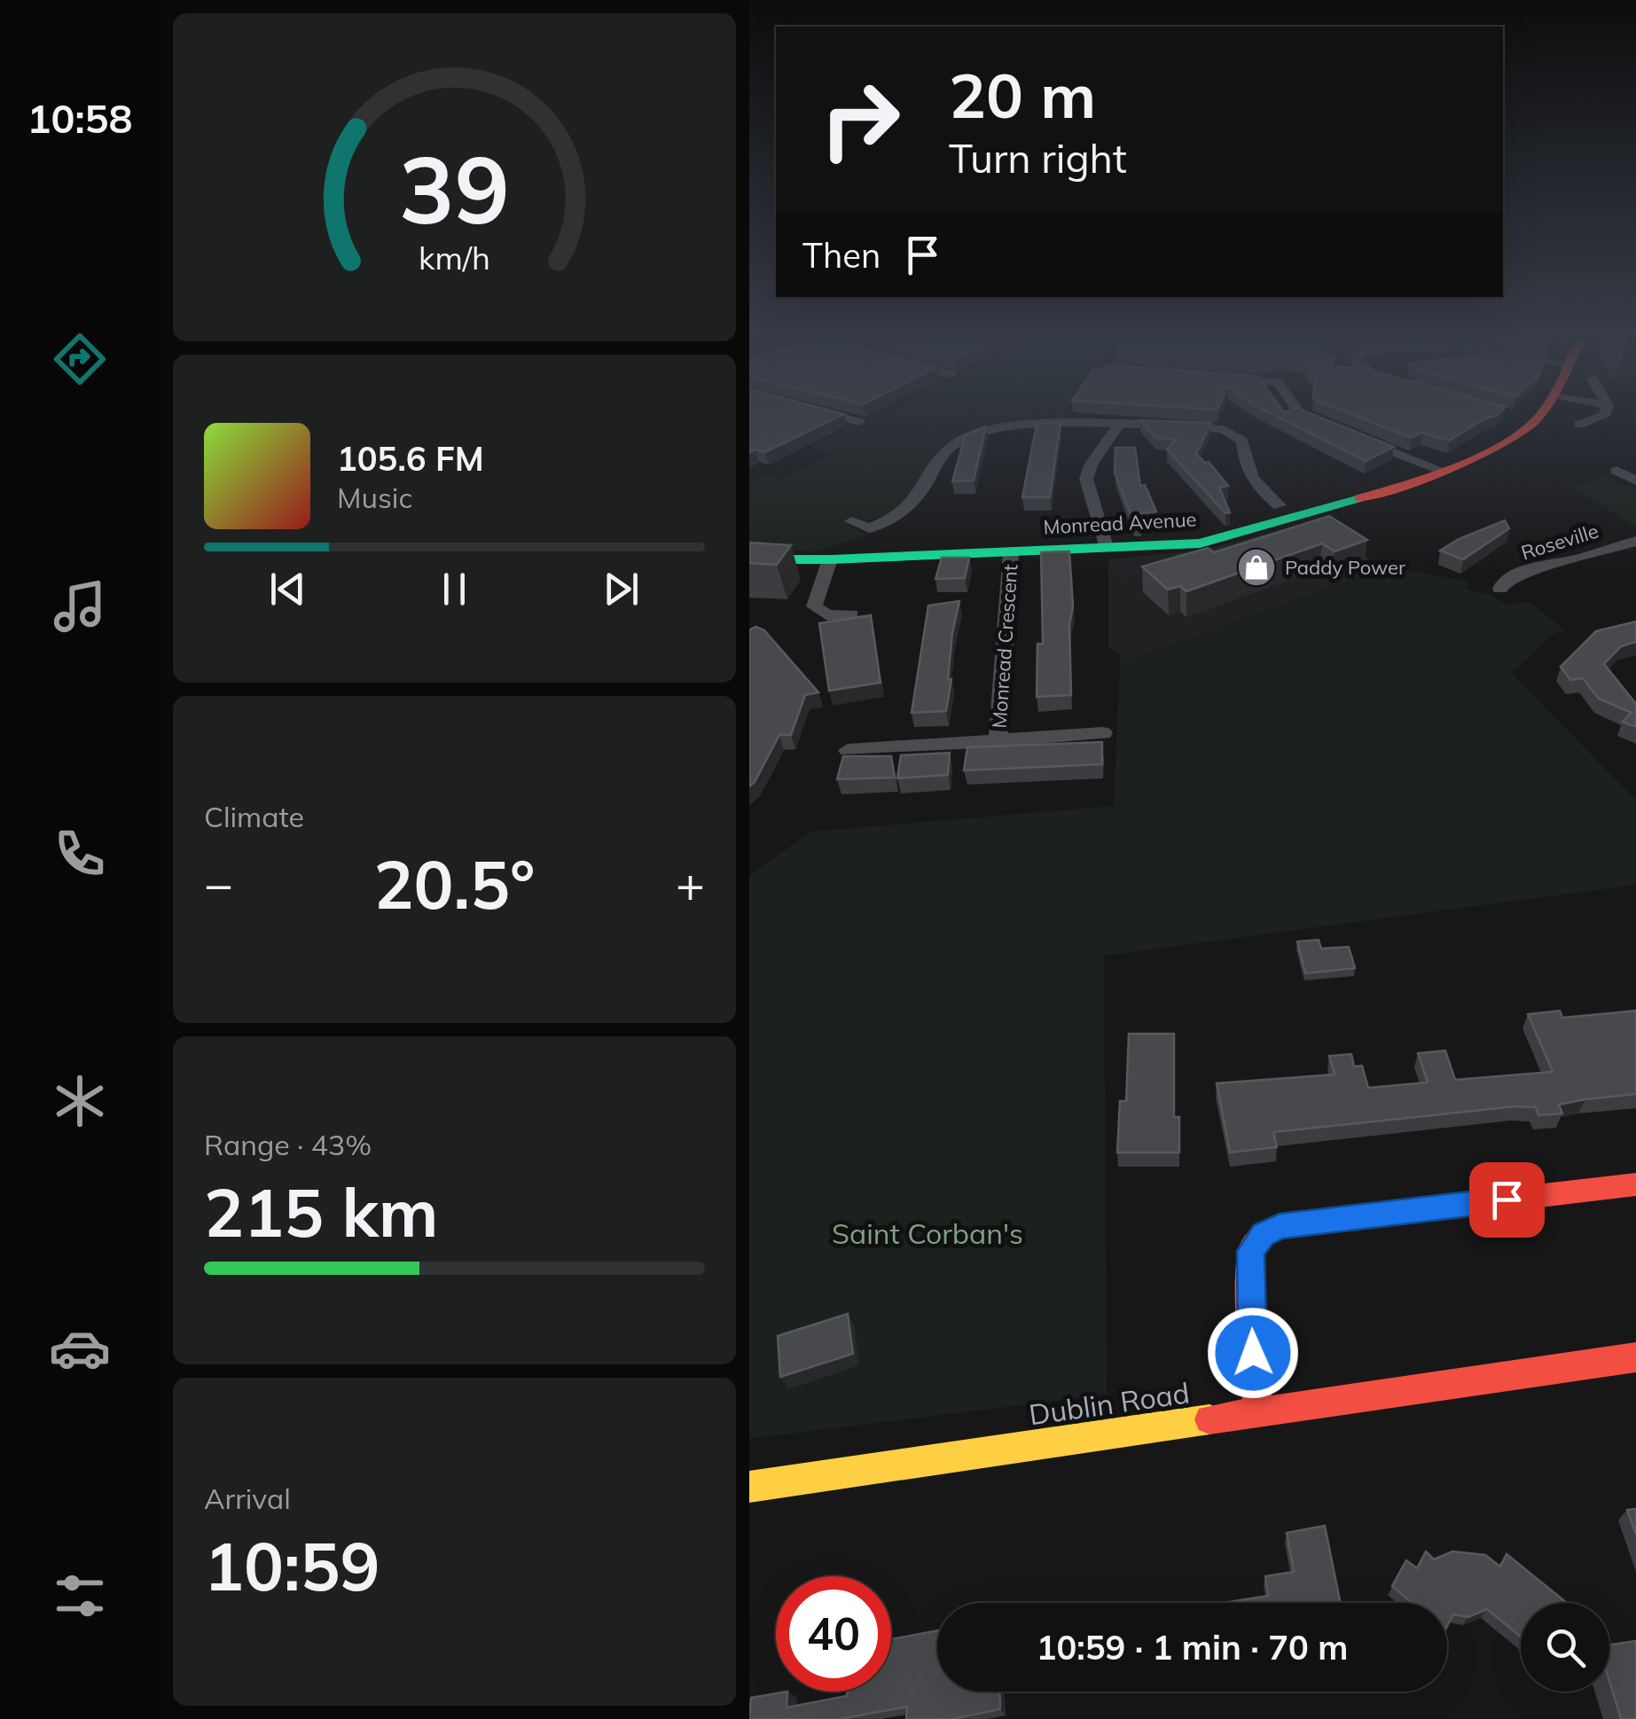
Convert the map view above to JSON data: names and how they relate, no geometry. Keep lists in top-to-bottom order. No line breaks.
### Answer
{"streets":{"street":["Monread Avenue","Roseville","Monread Crescent","Dublin Road"]},"crossings":[["Monread Avenue","Monread Crescent"]],"parks":["Saint Corban's"],"places":{"shop":["Paddy Power"]},"page":{"tabs":"10:58","turn":["20 m","Turn right"],"then":"Then","song":["105.6 FM","Music"],"tile":["Climate",["Range · 43%","215 km"],["Arrival","10:59"]],"heat":["−","20.5°","+"],"limit":"40","trip":"10:59 · 1 min · 70 m","gauge":["39","km/h"]}}
